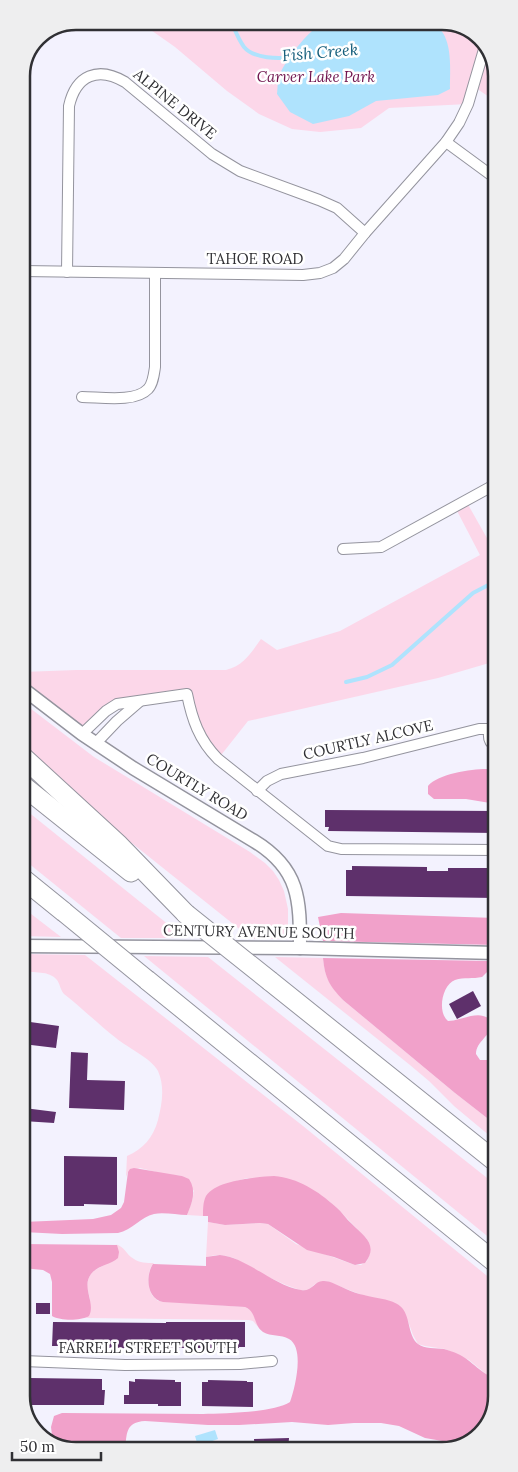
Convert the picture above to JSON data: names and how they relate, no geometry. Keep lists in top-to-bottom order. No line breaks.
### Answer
{"streets":{"street":["ALPINE DRIVE","TAHOE ROAD","COURTLY ALCOVE","COURTLY ROAD","CENTURY AVENUE SOUTH","FARRELL STREET SOUTH"]},"crossings":[["ALPINE DRIVE","TAHOE ROAD"],["COURTLY ROAD","CENTURY AVENUE SOUTH"]],"water":["Fish Creek"],"parks":["Carver Lake Park"],"scale_bar":"50 m"}
